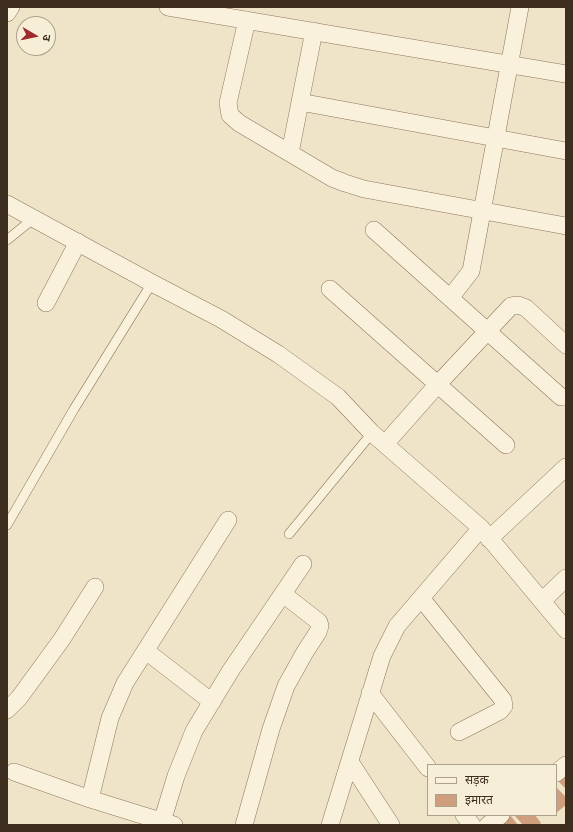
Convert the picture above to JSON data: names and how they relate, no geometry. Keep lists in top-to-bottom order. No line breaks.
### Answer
{"legend":["सड़क","इमारत"],"north":"right"}
